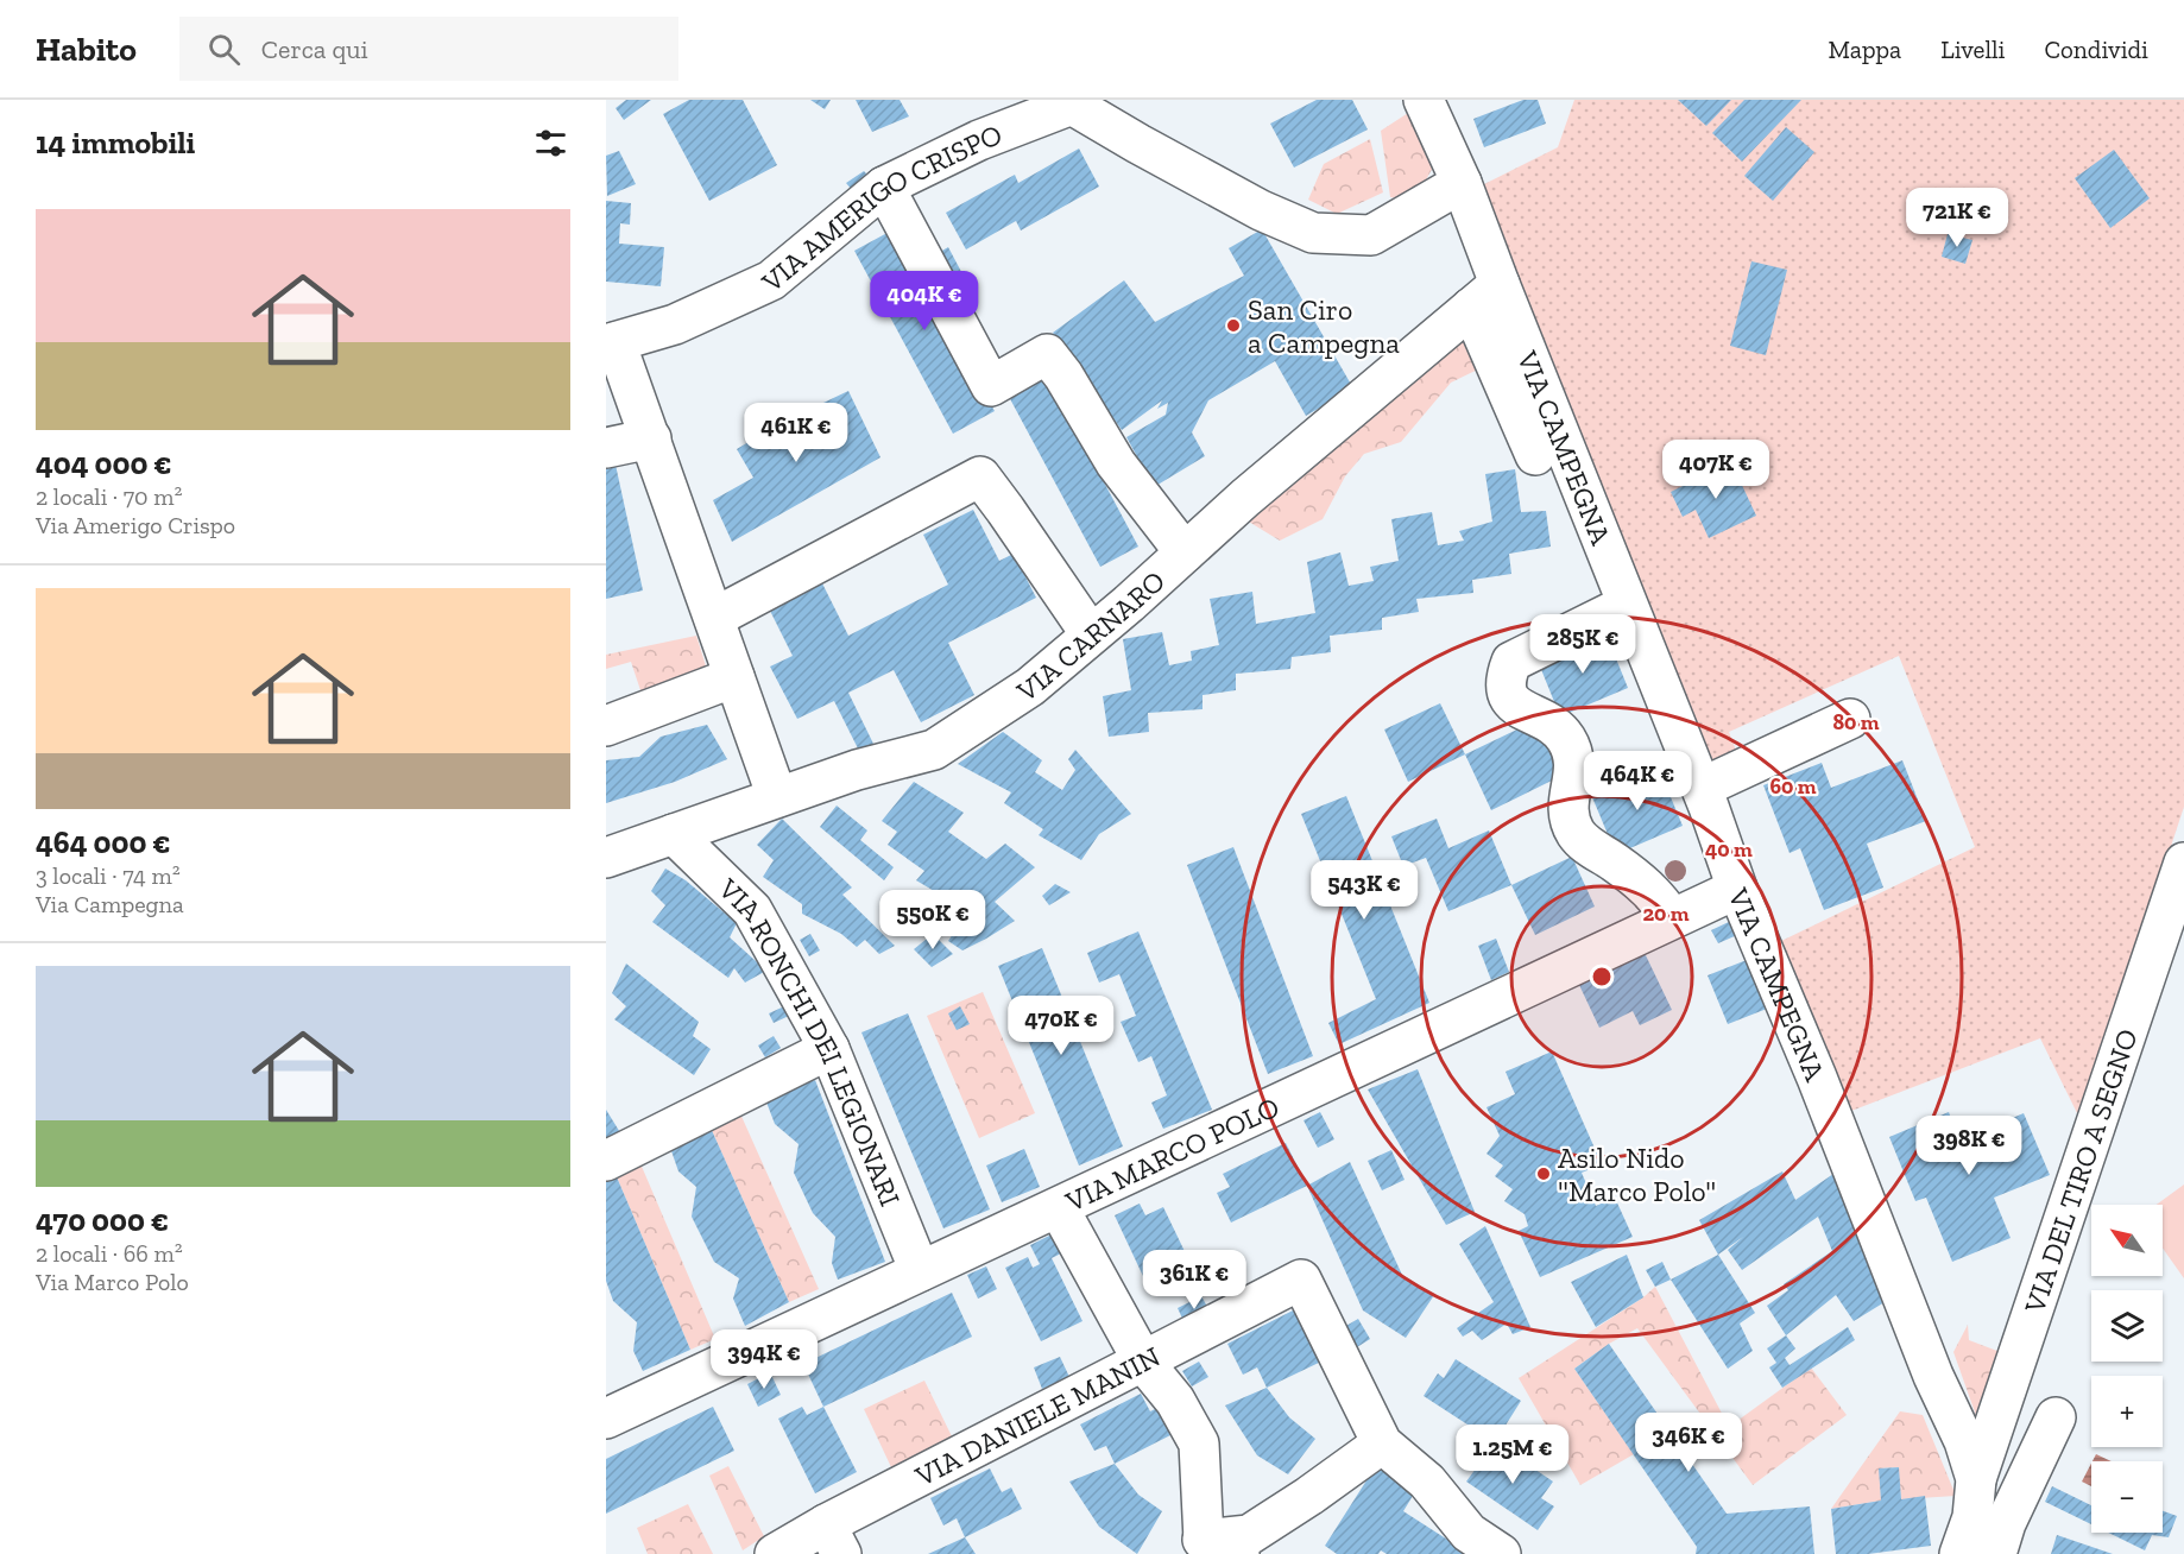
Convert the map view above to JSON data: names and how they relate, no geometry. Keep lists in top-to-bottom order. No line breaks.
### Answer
{"streets":{"street":["VIA AMERIGO CRISPO","VIA CAMPEGNA","VIA CARNARO","VIA RONCHI DEI LEGIONARI","VIA MARCO POLO","VIA DEL TIRO A SEGNO","VIA DANIELE MANIN"]},"crossings":[["VIA AMERIGO CRISPO","VIA CAMPEGNA"],["VIA CAMPEGNA","VIA CARNARO"],["VIA CAMPEGNA","VIA MARCO POLO"],["VIA CAMPEGNA","VIA DEL TIRO A SEGNO"],["VIA CARNARO","VIA RONCHI DEI LEGIONARI"],["VIA RONCHI DEI LEGIONARI","VIA MARCO POLO"]],"places":["San Ciro a Campegna","Asilo Nido \"Marco Polo\""],"north":"top left","page":{"header":"Habito","search":"Cerca qui","nav":["Mappa","Livelli","Condividi"],"heading":"14 immobili","list":[{"name":"404 000 €","note":"2 locali · 70 m² · Via Amerigo Crispo"},{"name":"464 000 €","note":"3 locali · 74 m² · Via Campegna"},{"name":"470 000 €","note":"2 locali · 66 m² · Via Marco Polo"}],"price":["721K €","404K €","461K €","407K €","285K €","464K €","543K €","550K €","470K €","398K €","361K €","394K €","346K €","1.25M €"],"map_buttons":["+","−"]},"rings":["80 m","60 m","40 m","20 m"]}
